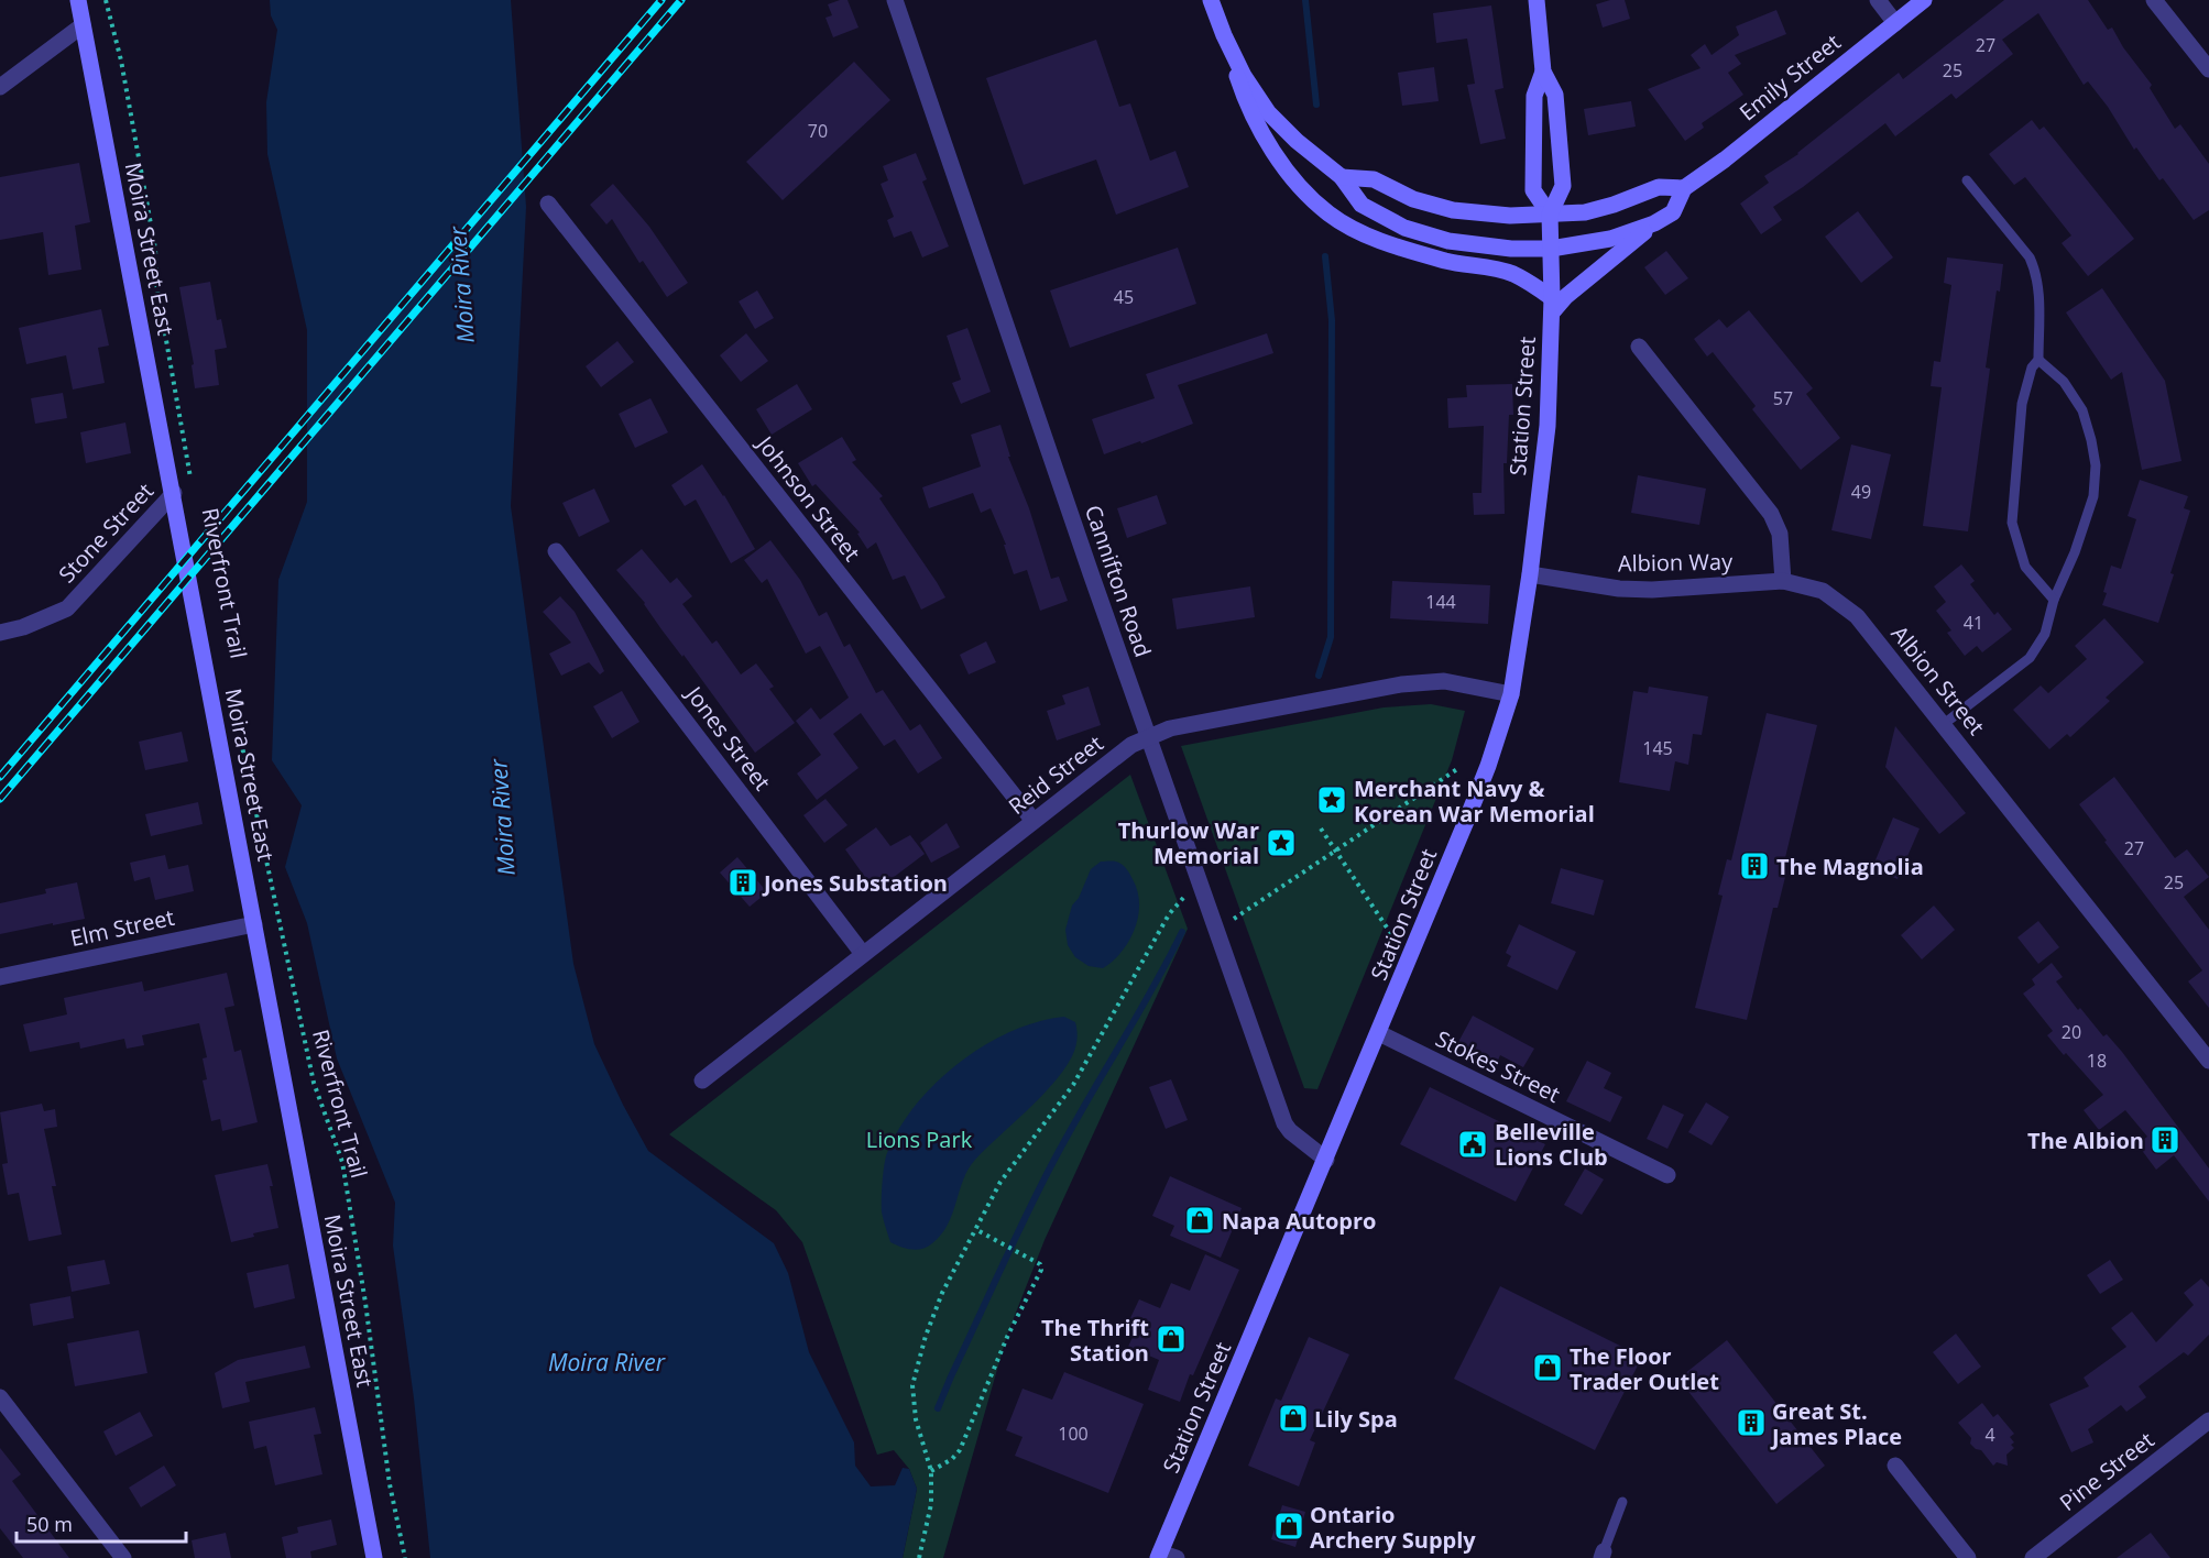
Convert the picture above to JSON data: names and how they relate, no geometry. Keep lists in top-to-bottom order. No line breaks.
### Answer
{"streets":{"main road":["Emily Street","Moira Street East","Station Street"],"street":["Johnson Street","Stone Street","Albion Way","Cannifton Road","Albion Street","Jones Street","Reid Street","Elm Street","Stokes Street","Pine Street"],"path":["Riverfront Trail"]},"crossings":[["Emily Street","Station Street"],["Moira Street East","Stone Street"],["Moira Street East","Elm Street"],["Station Street","Albion Way"],["Station Street","Cannifton Road"],["Station Street","Reid Street"],["Station Street","Stokes Street"],["Johnson Street","Reid Street"],["Albion Way","Albion Street"],["Cannifton Road","Reid Street"],["Jones Street","Reid Street"]],"water":["Moira River"],"parks":["Lions Park"],"places":{"place":["Merchant Navy & Korean War Memorial","Thurlow War Memorial"],"building":["The Magnolia","Jones Substation","The Albion","Great St. James Place"],"public building":["Belleville Lions Club"],"shop":["Napa Autopro","The Thrift Station","The Floor Trader Outlet","Lily Spa","Ontario Archery Supply"]},"house_numbers":["27","25","70","45","57","49","144","41","145","27","25","20","18","100","4"],"scale_bar":"50 m"}
